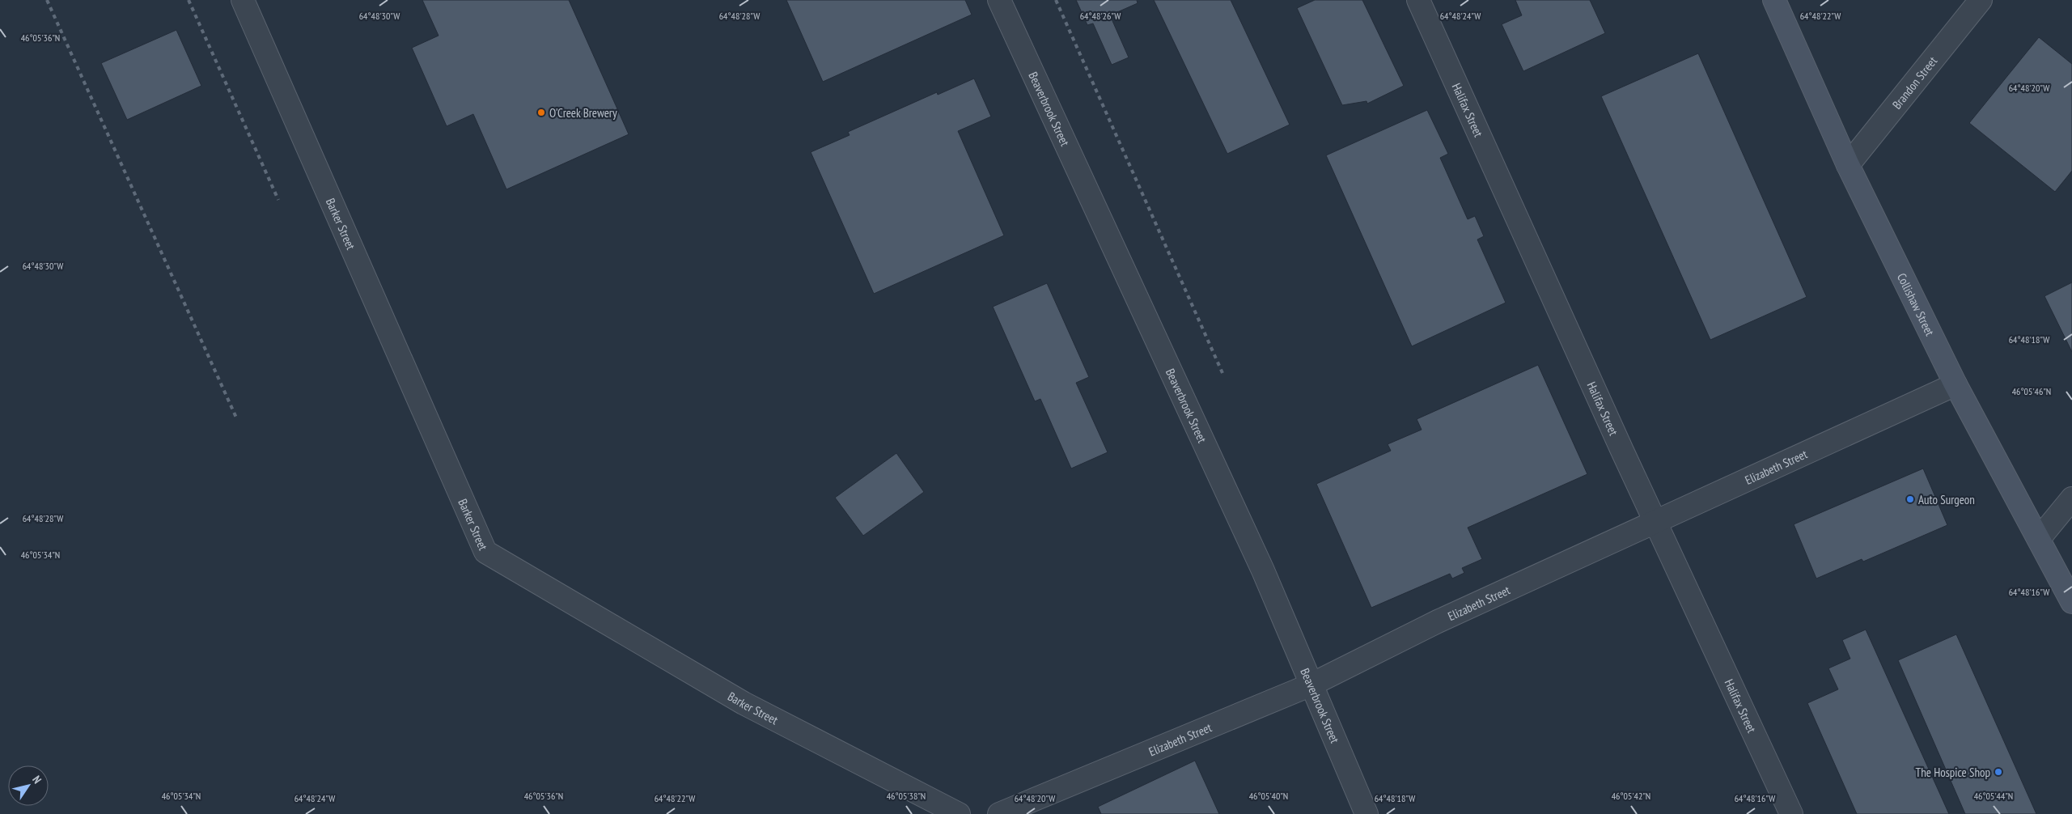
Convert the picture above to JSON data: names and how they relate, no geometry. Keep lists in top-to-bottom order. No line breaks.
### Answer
{"streets":{"street":["Brandon Street","Beaverbrook Street","Halifax Street","Barker Street","Collishaw Street","Elizabeth Street"]},"crossings":[["Brandon Street","Collishaw Street"],["Beaverbrook Street","Elizabeth Street"],["Halifax Street","Elizabeth Street"],["Collishaw Street","Elizabeth Street"]],"places":["O'Creek Brewery","Auto Surgeon","The Hospice Shop"],"north":"top right","coordinates":["64°48'28\"W","64°48'22\"W","64°48'30\"W","64°48'26\"W","64°48'24\"W","46°05'36\"N","64°48'20\"W","64°48'18\"W","46°05'46\"N","46°05'34\"N","64°48'16\"W","46°05'38\"N","46°05'40\"N","46°05'42\"N","46°05'44\"N"]}
